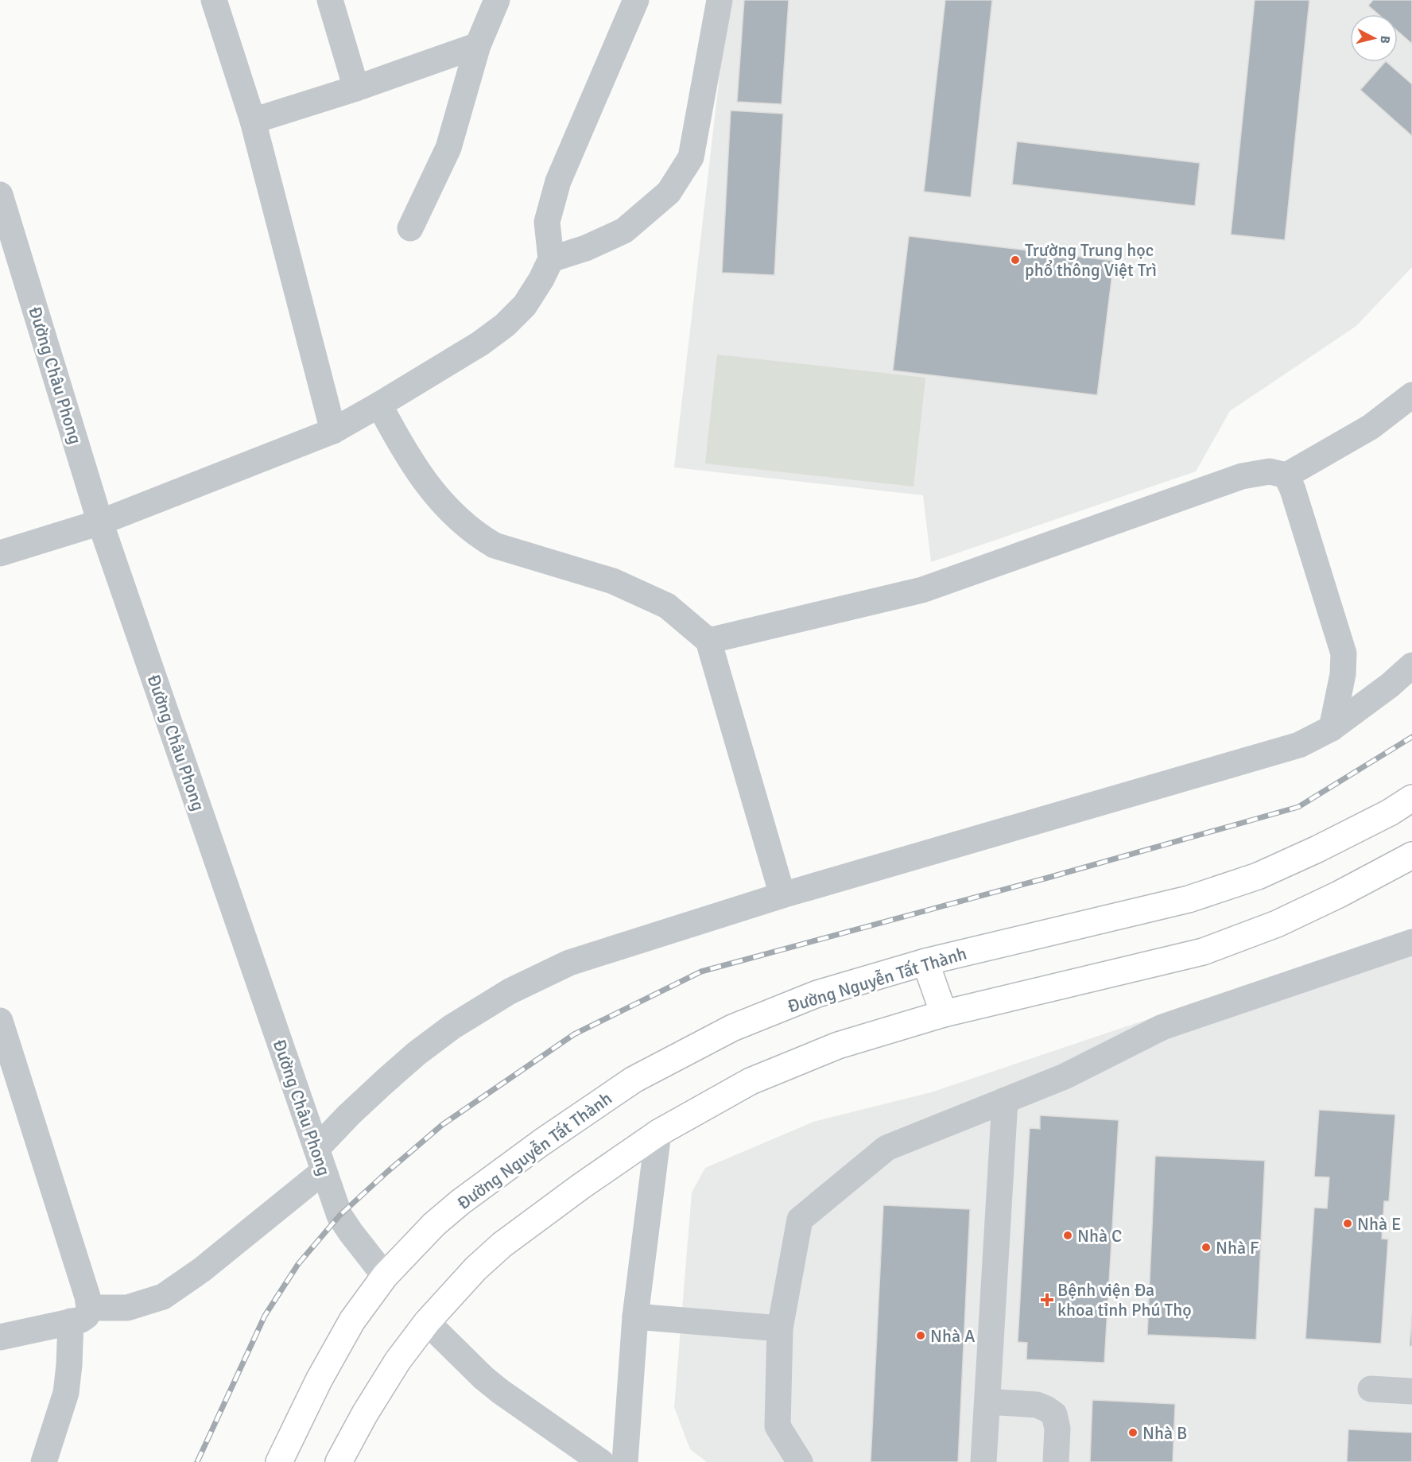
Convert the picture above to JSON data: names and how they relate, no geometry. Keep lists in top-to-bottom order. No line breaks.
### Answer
{"streets":{"main road":["Đường Nguyễn Tất Thành"],"street":["Đường Châu Phong"]},"crossings":[["Đường Châu Phong","Đường Nguyễn Tất Thành"]],"places":{"other":["Trường Trung học phổ thông Việt Trì","Nhà E","Nhà C","Nhà F","Nhà A","Nhà B"],"health":["Bệnh viện Đa khoa tỉnh Phú Thọ"]},"north":"right"}
